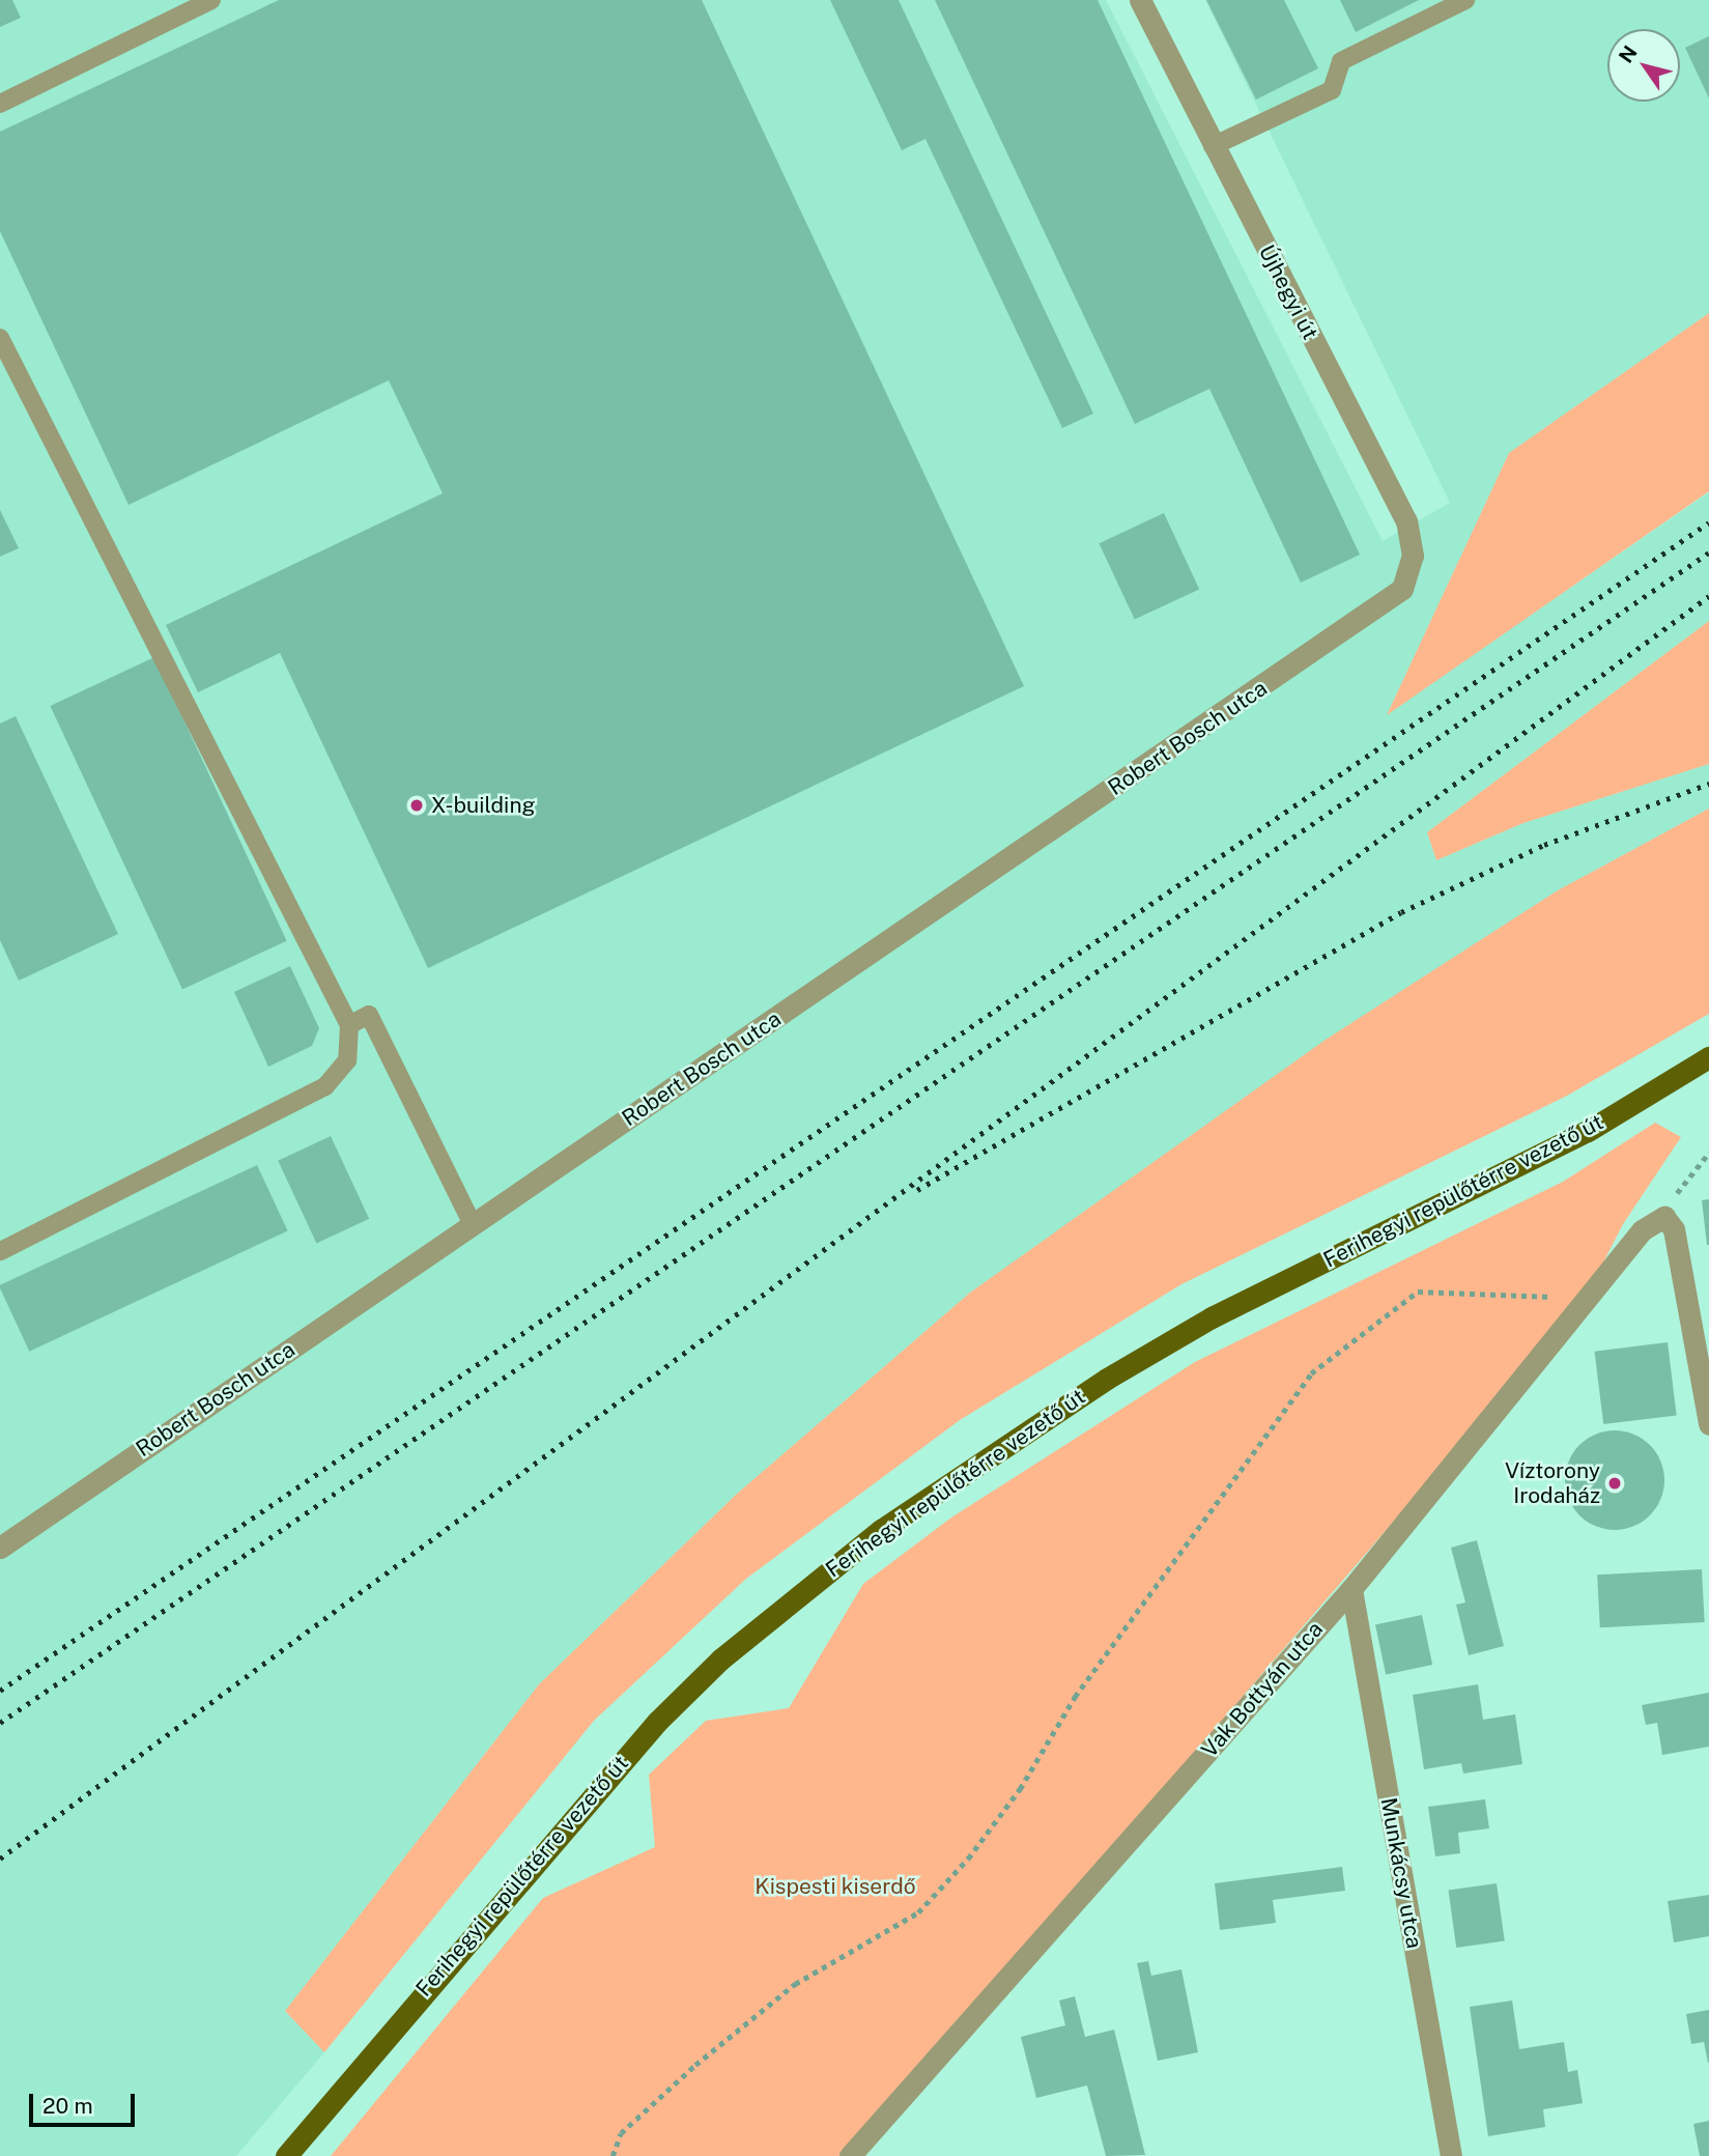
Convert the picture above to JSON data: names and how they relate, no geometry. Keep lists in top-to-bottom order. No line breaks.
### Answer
{"streets":{"main road":["Ferihegyi repülőtérre vezető út"],"street":["Újhegyi út","Robert Bosch utca","Vak Bottyán utca","Munkácsy utca"]},"crossings":[["Újhegyi út","Robert Bosch utca"],["Vak Bottyán utca","Munkácsy utca"]],"parks":["Kispesti kiserdő"],"places":["X-building","Víztorony Irodaház"],"scale_bar":"20 m","north":"top left"}
